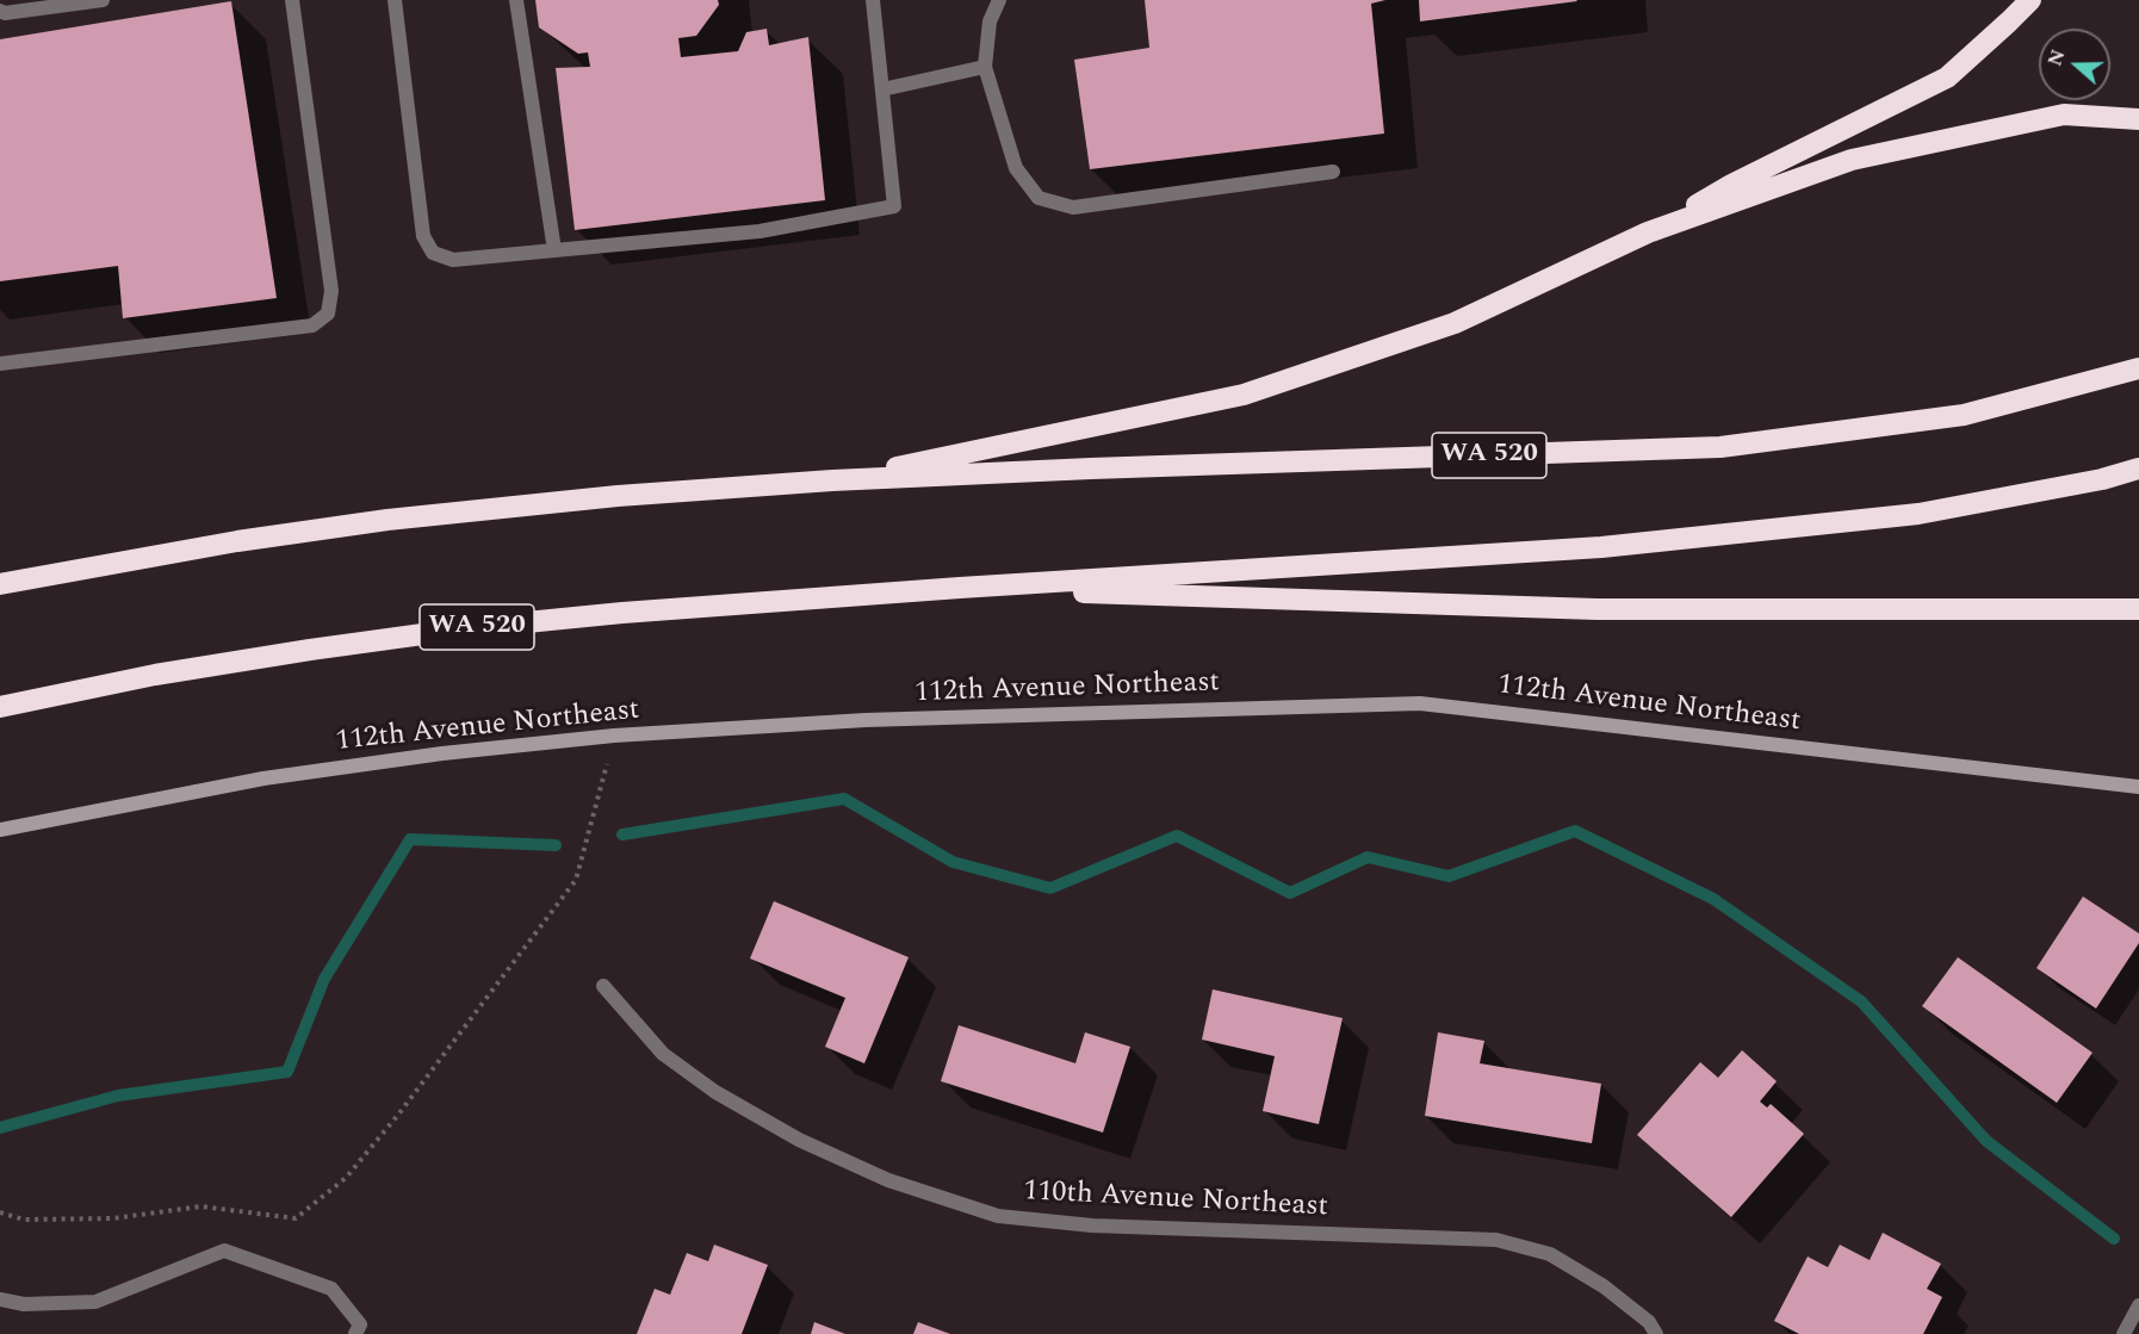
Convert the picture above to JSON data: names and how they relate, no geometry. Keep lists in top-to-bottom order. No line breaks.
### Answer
{"streets":{"highway":["WA 520"],"main road":["112th Avenue Northeast"],"street":["110th Avenue Northeast"]},"north":"left"}
